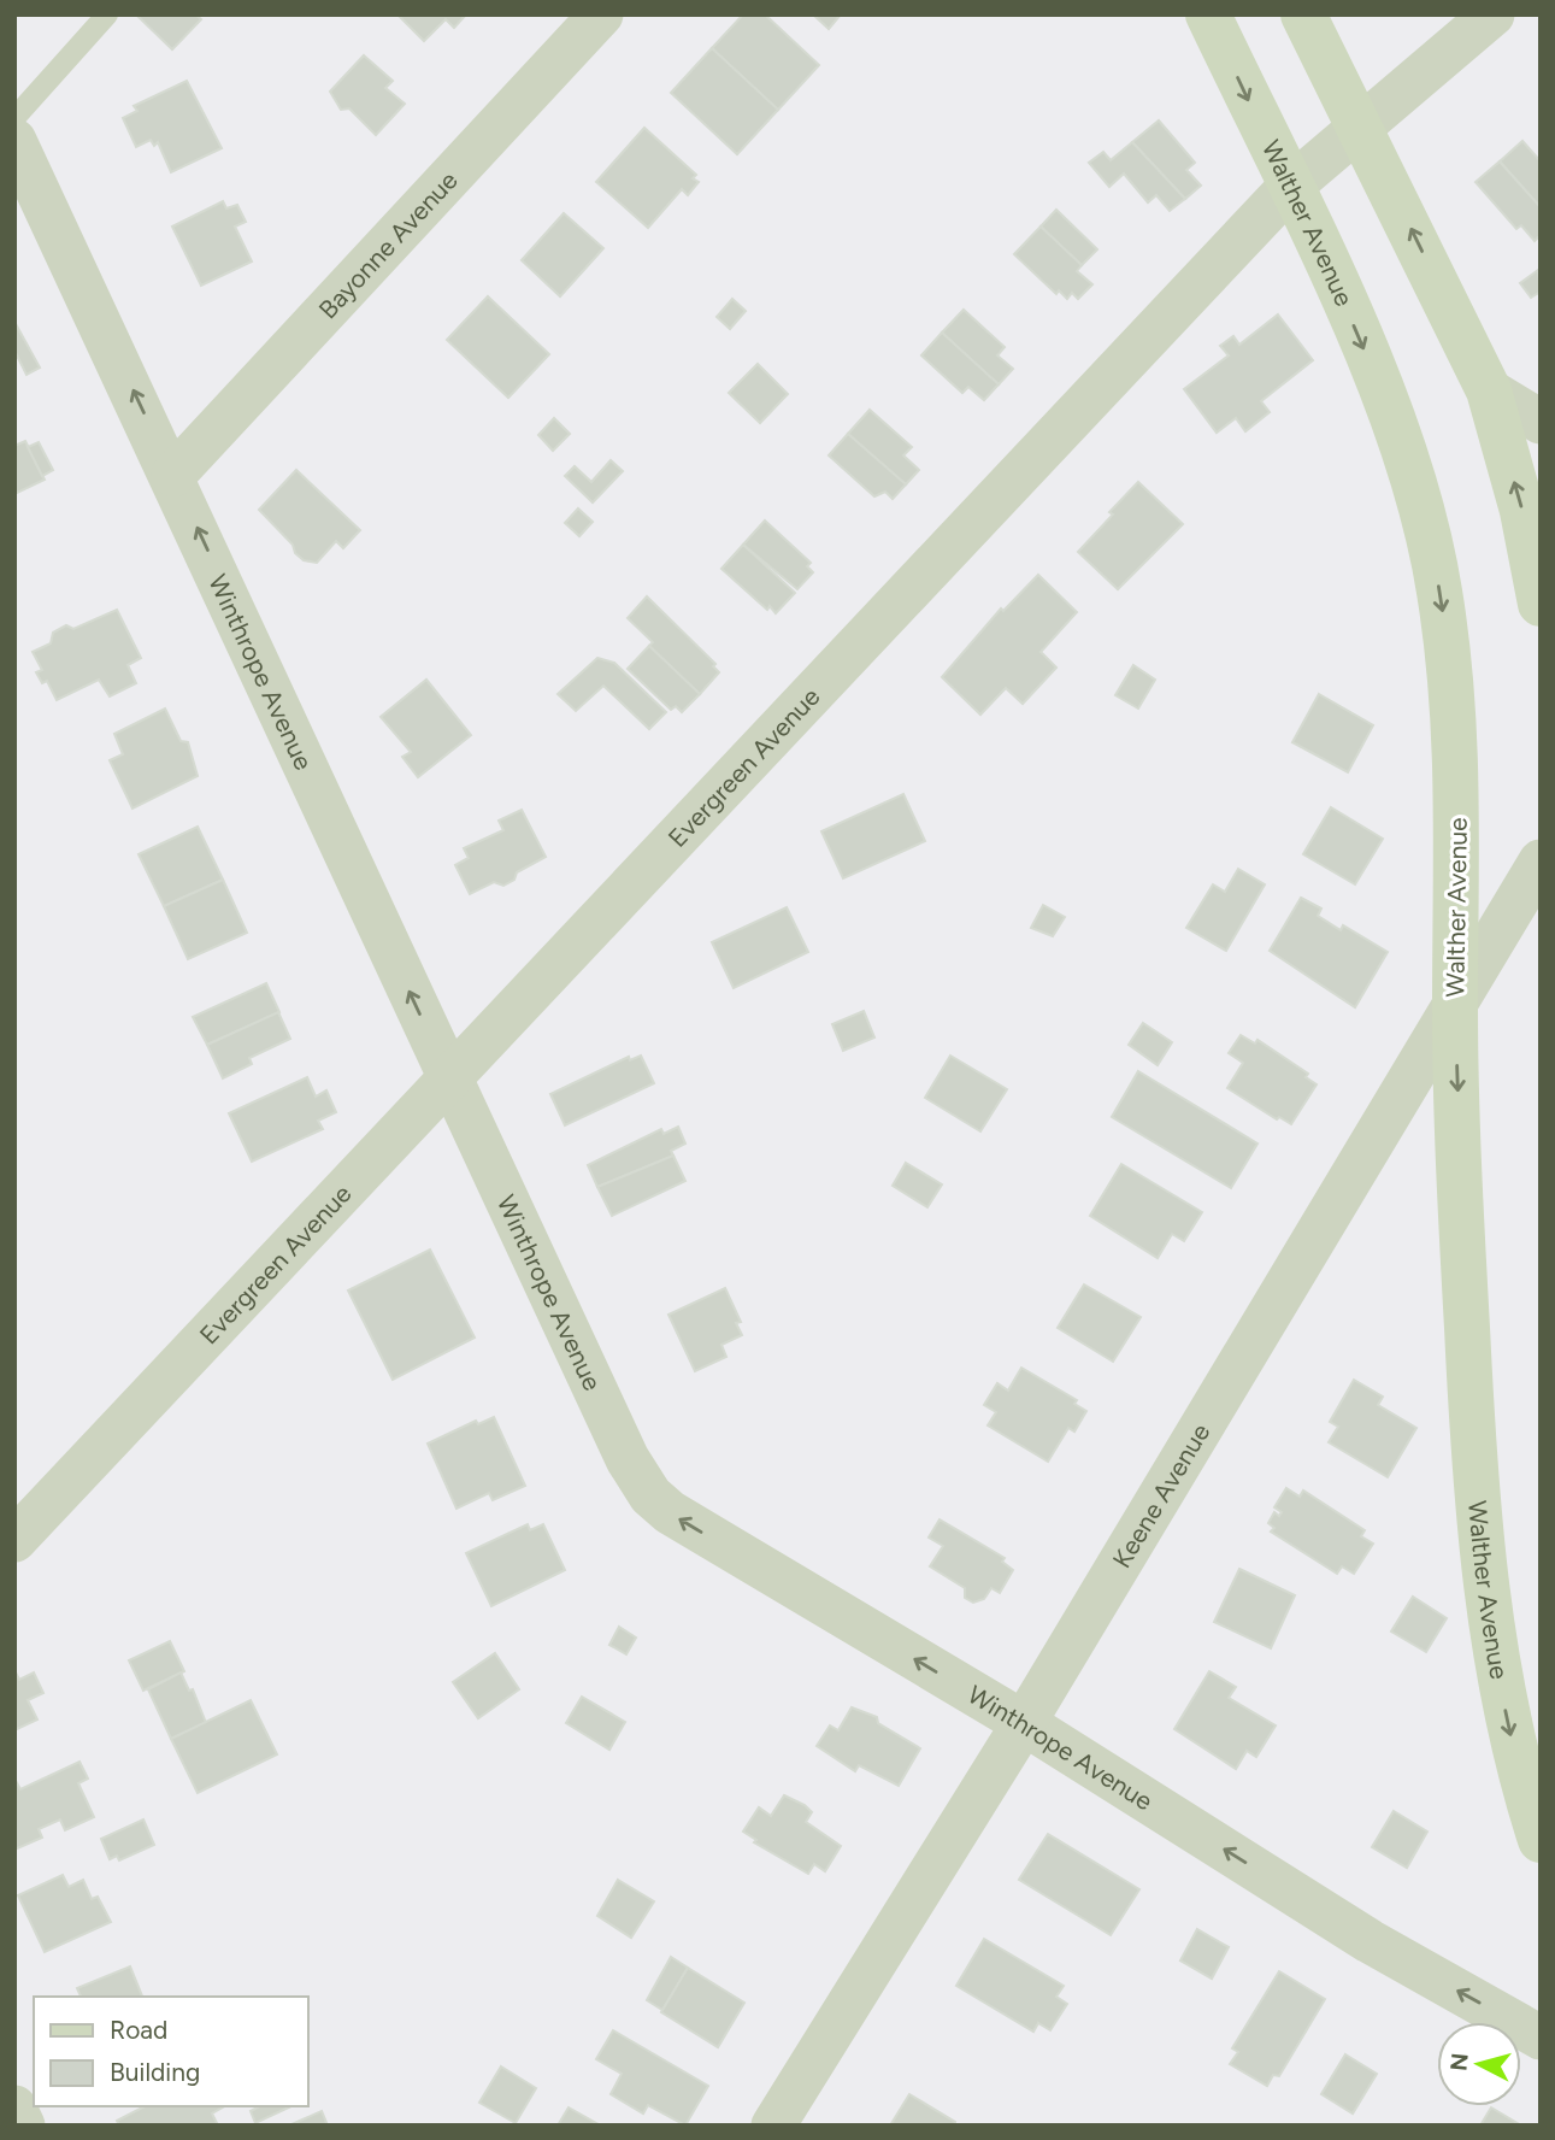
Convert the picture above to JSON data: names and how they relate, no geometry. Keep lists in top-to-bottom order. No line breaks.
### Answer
{"streets":{"main road":["Walther Avenue"],"street":["Bayonne Avenue","Winthrope Avenue","Evergreen Avenue","Keene Avenue"]},"crossings":[["Walther Avenue","Evergreen Avenue"],["Walther Avenue","Keene Avenue"],["Bayonne Avenue","Winthrope Avenue"],["Winthrope Avenue","Evergreen Avenue"],["Winthrope Avenue","Keene Avenue"]],"one_way":["Winthrope Avenue"],"legend":["Road","Building"],"north":"left"}
